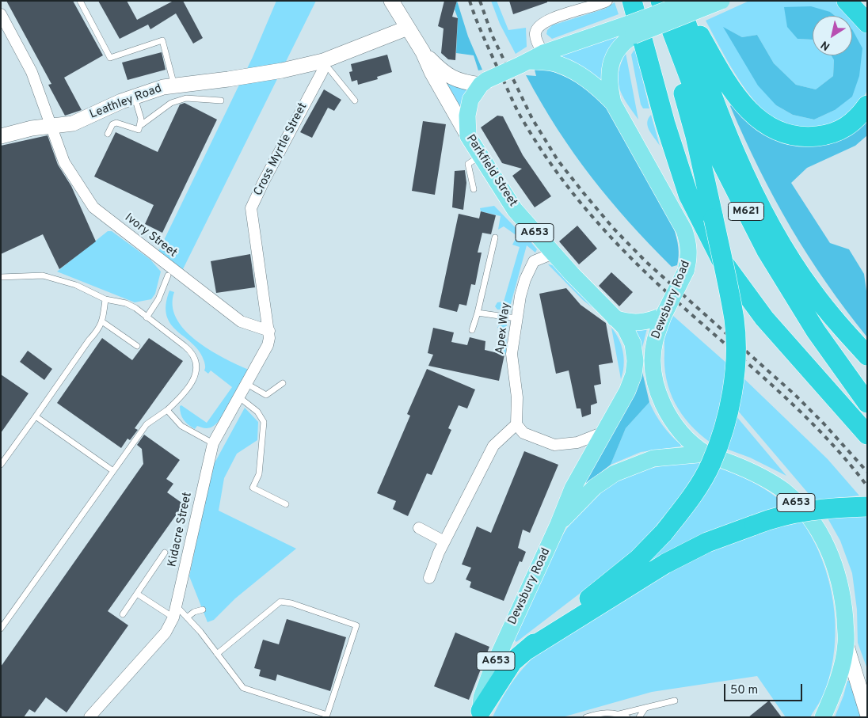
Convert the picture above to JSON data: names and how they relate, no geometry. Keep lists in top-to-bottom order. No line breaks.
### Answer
{"streets":{"highway":["M621"],"main road":["Parkfield Street","A653","Dewsbury Road"],"street":["Leathley Road","Cross Myrtle Street","Ivory Street","Apex Way","Kidacre Street"]},"crossings":[["Leathley Road","Cross Myrtle Street"],["Leathley Road","Ivory Street"],["Cross Myrtle Street","Ivory Street"],["Cross Myrtle Street","Kidacre Street"],["Parkfield Street","A653"],["Parkfield Street","Dewsbury Road"],["Parkfield Street","Apex Way"],["A653","Dewsbury Road"],["Ivory Street","Kidacre Street"]],"scale_bar":"50 m","north":"bottom left"}
